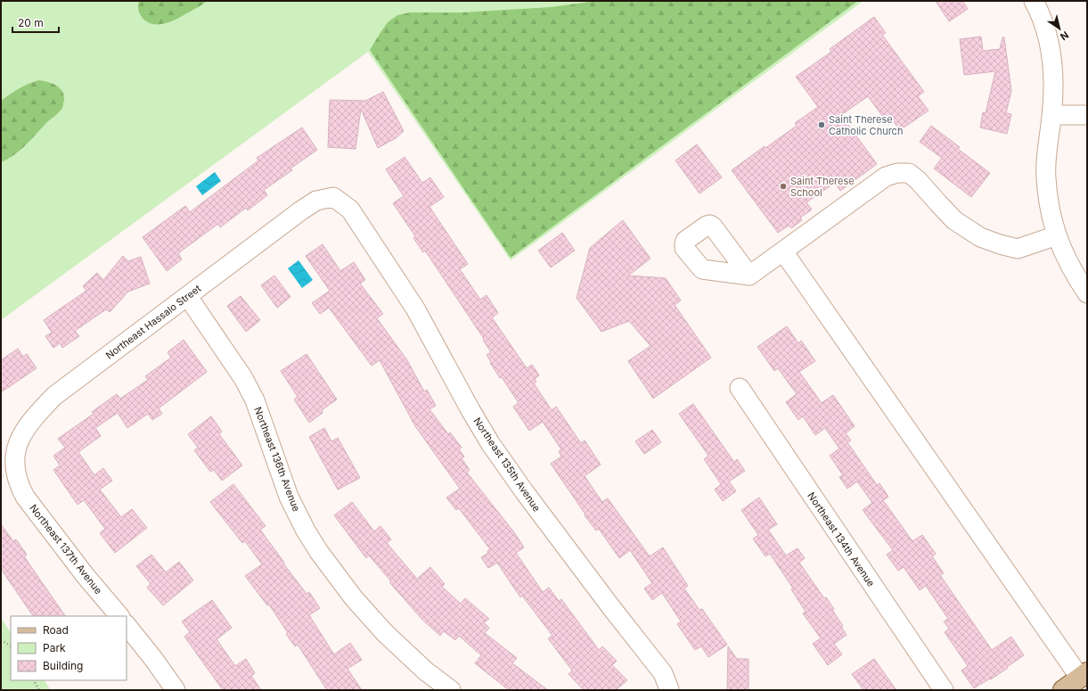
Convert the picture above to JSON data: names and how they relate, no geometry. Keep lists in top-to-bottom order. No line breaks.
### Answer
{"streets":{"street":["Northeast Hassalo Street","Northeast 136th Avenue","Northeast 135th Avenue","Northeast 134th Avenue","Northeast 137th Avenue"]},"crossings":[["Northeast Hassalo Street","Northeast 136th Avenue"],["Northeast Hassalo Street","Northeast 135th Avenue"],["Northeast Hassalo Street","Northeast 137th Avenue"]],"places":["Saint Therese Catholic Church","Saint Therese School"],"legend":["Road","Park","Building"],"scale_bar":"20 m","north":"bottom right"}
